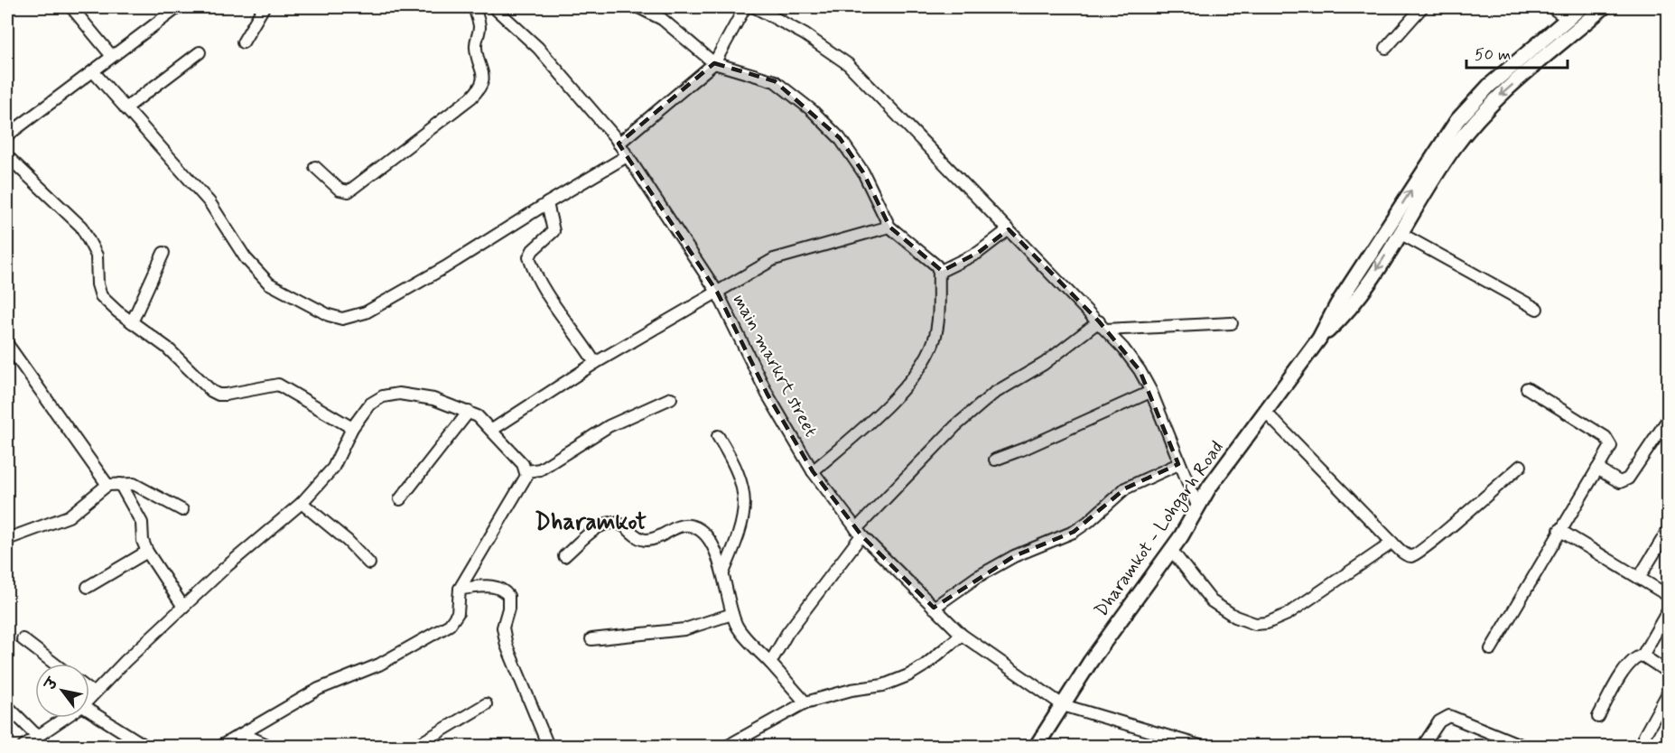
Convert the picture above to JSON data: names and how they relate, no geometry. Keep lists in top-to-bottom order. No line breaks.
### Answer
{"streets":{"street":["main markrt street","Dharamkot - Lohgarh Road"]},"crossings":[["main markrt street","Dharamkot - Lohgarh Road"]],"districts":["Dharamkot"],"scale_bar":"50 m","north":"top left"}
